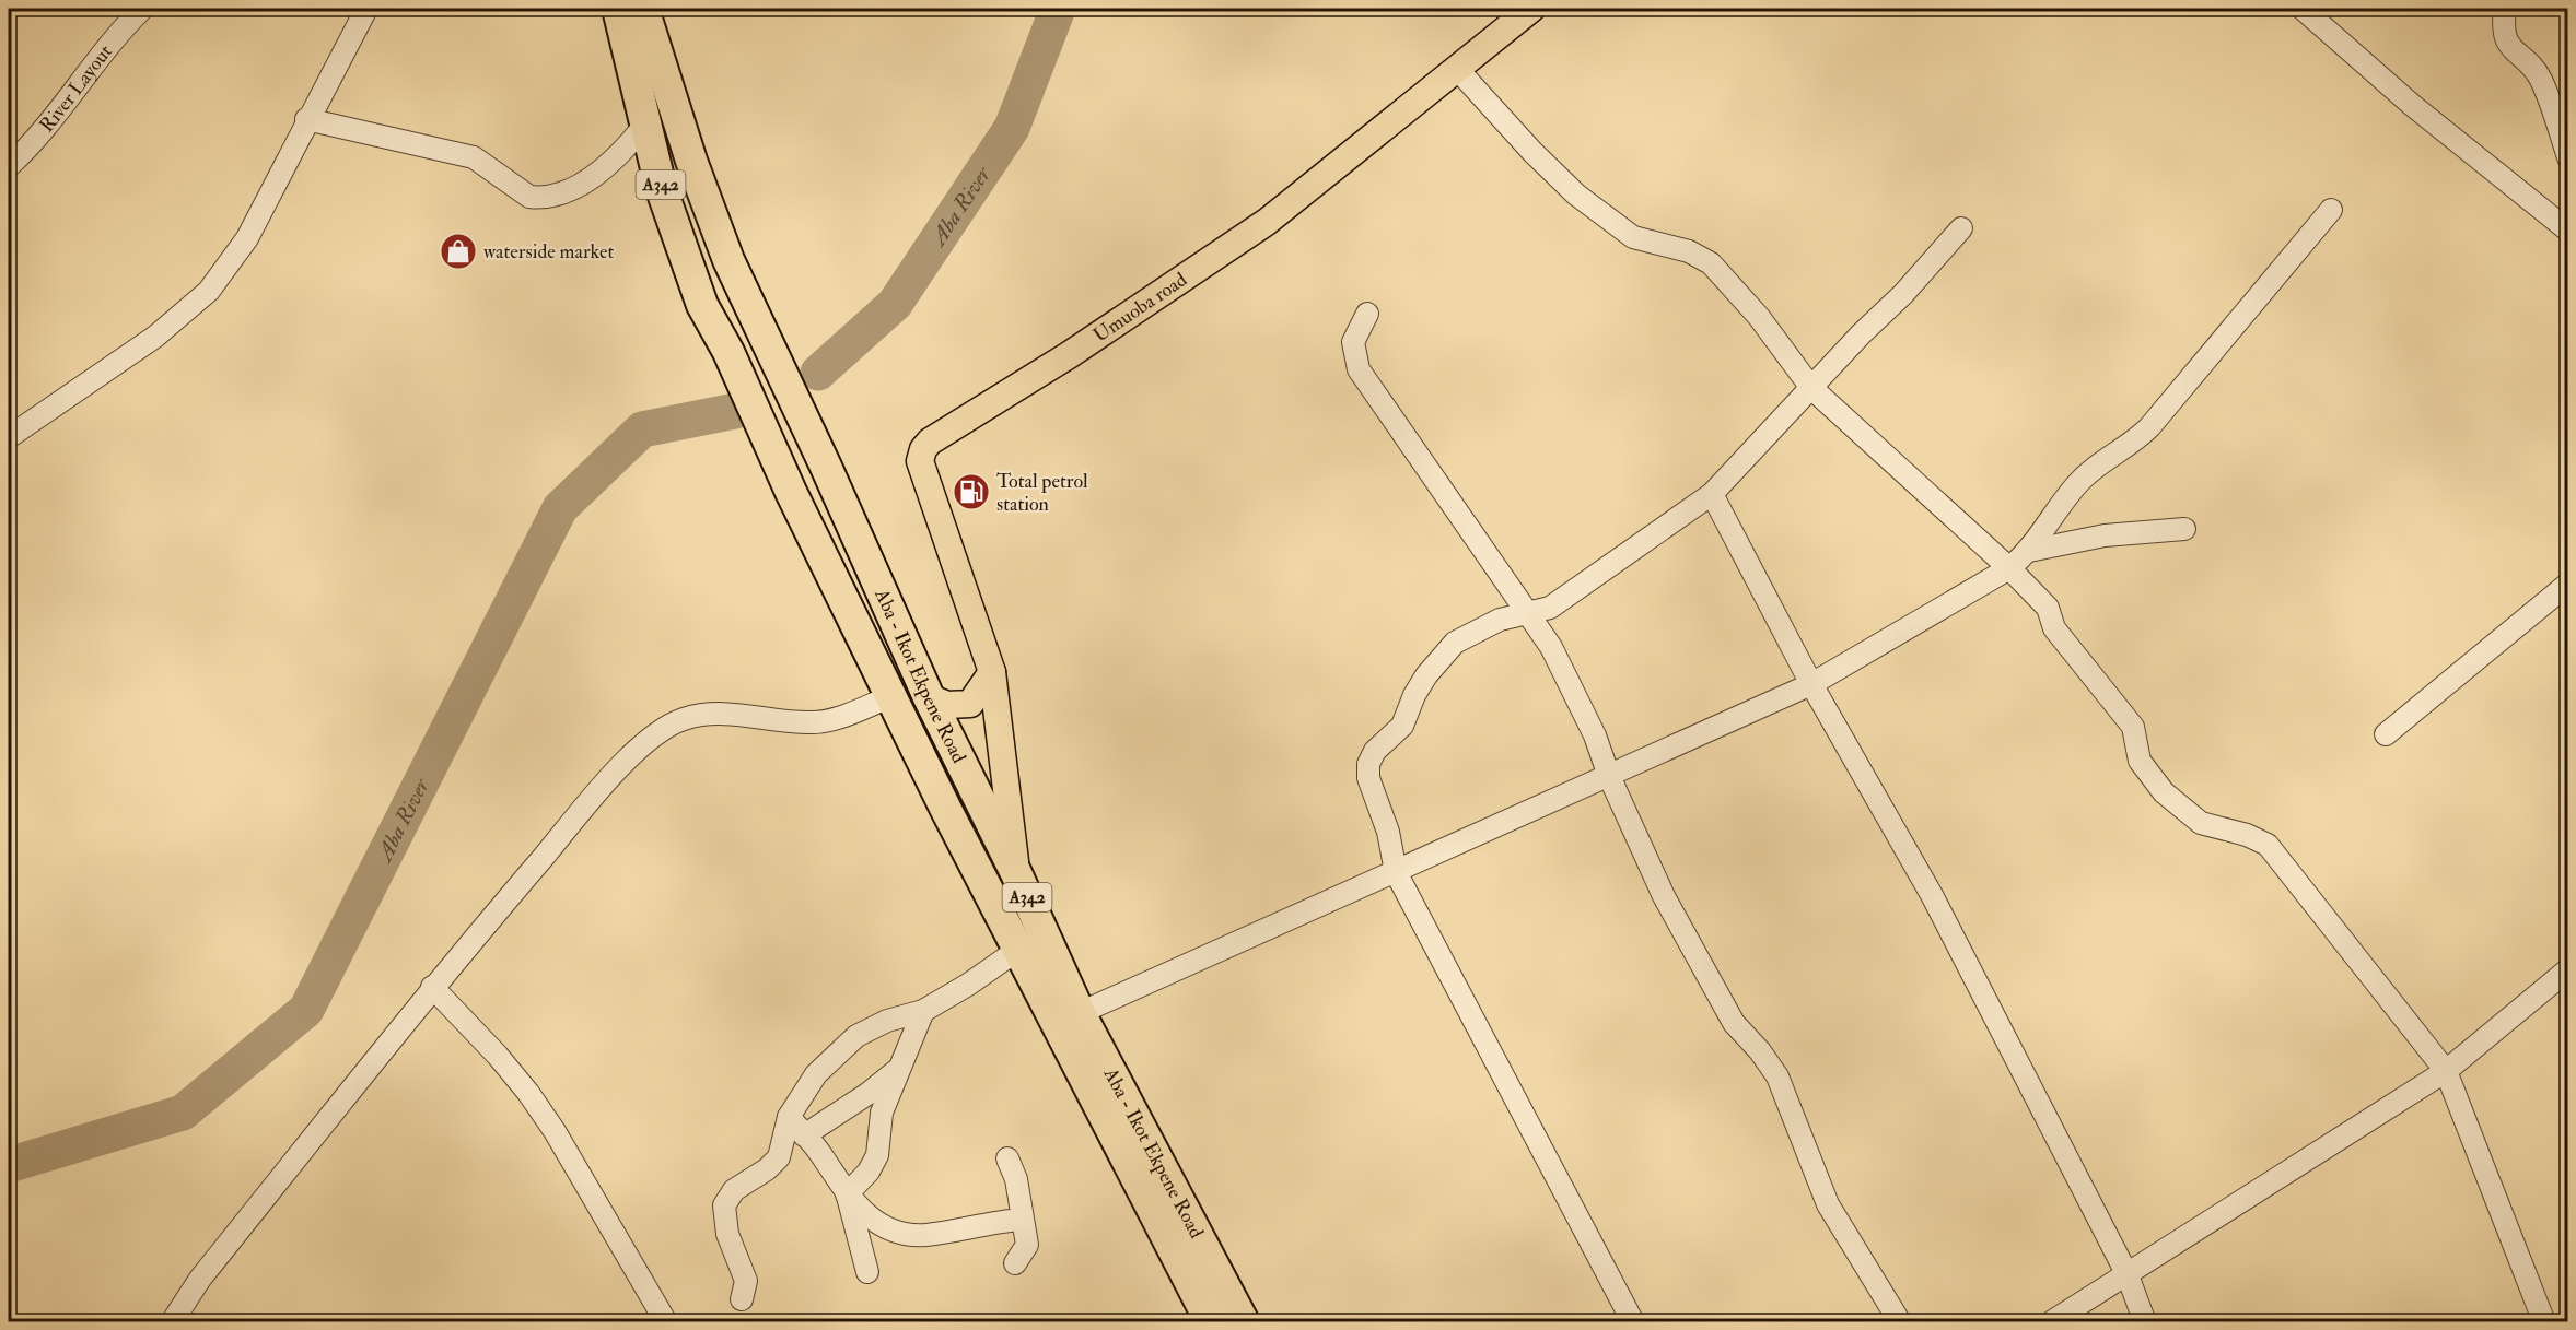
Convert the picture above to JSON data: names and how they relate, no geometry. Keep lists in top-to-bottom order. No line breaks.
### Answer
{"streets":{"highway":["A342","Aba - Ikot Ekpene Road"],"main road":["Umuoba road"],"street":["River Layout"]},"crossings":[["Umuoba road","Aba - Ikot Ekpene Road"]],"water":["Aba River"],"places":{"shop":["waterside market"],"fuel station":["Total petrol station"]}}
